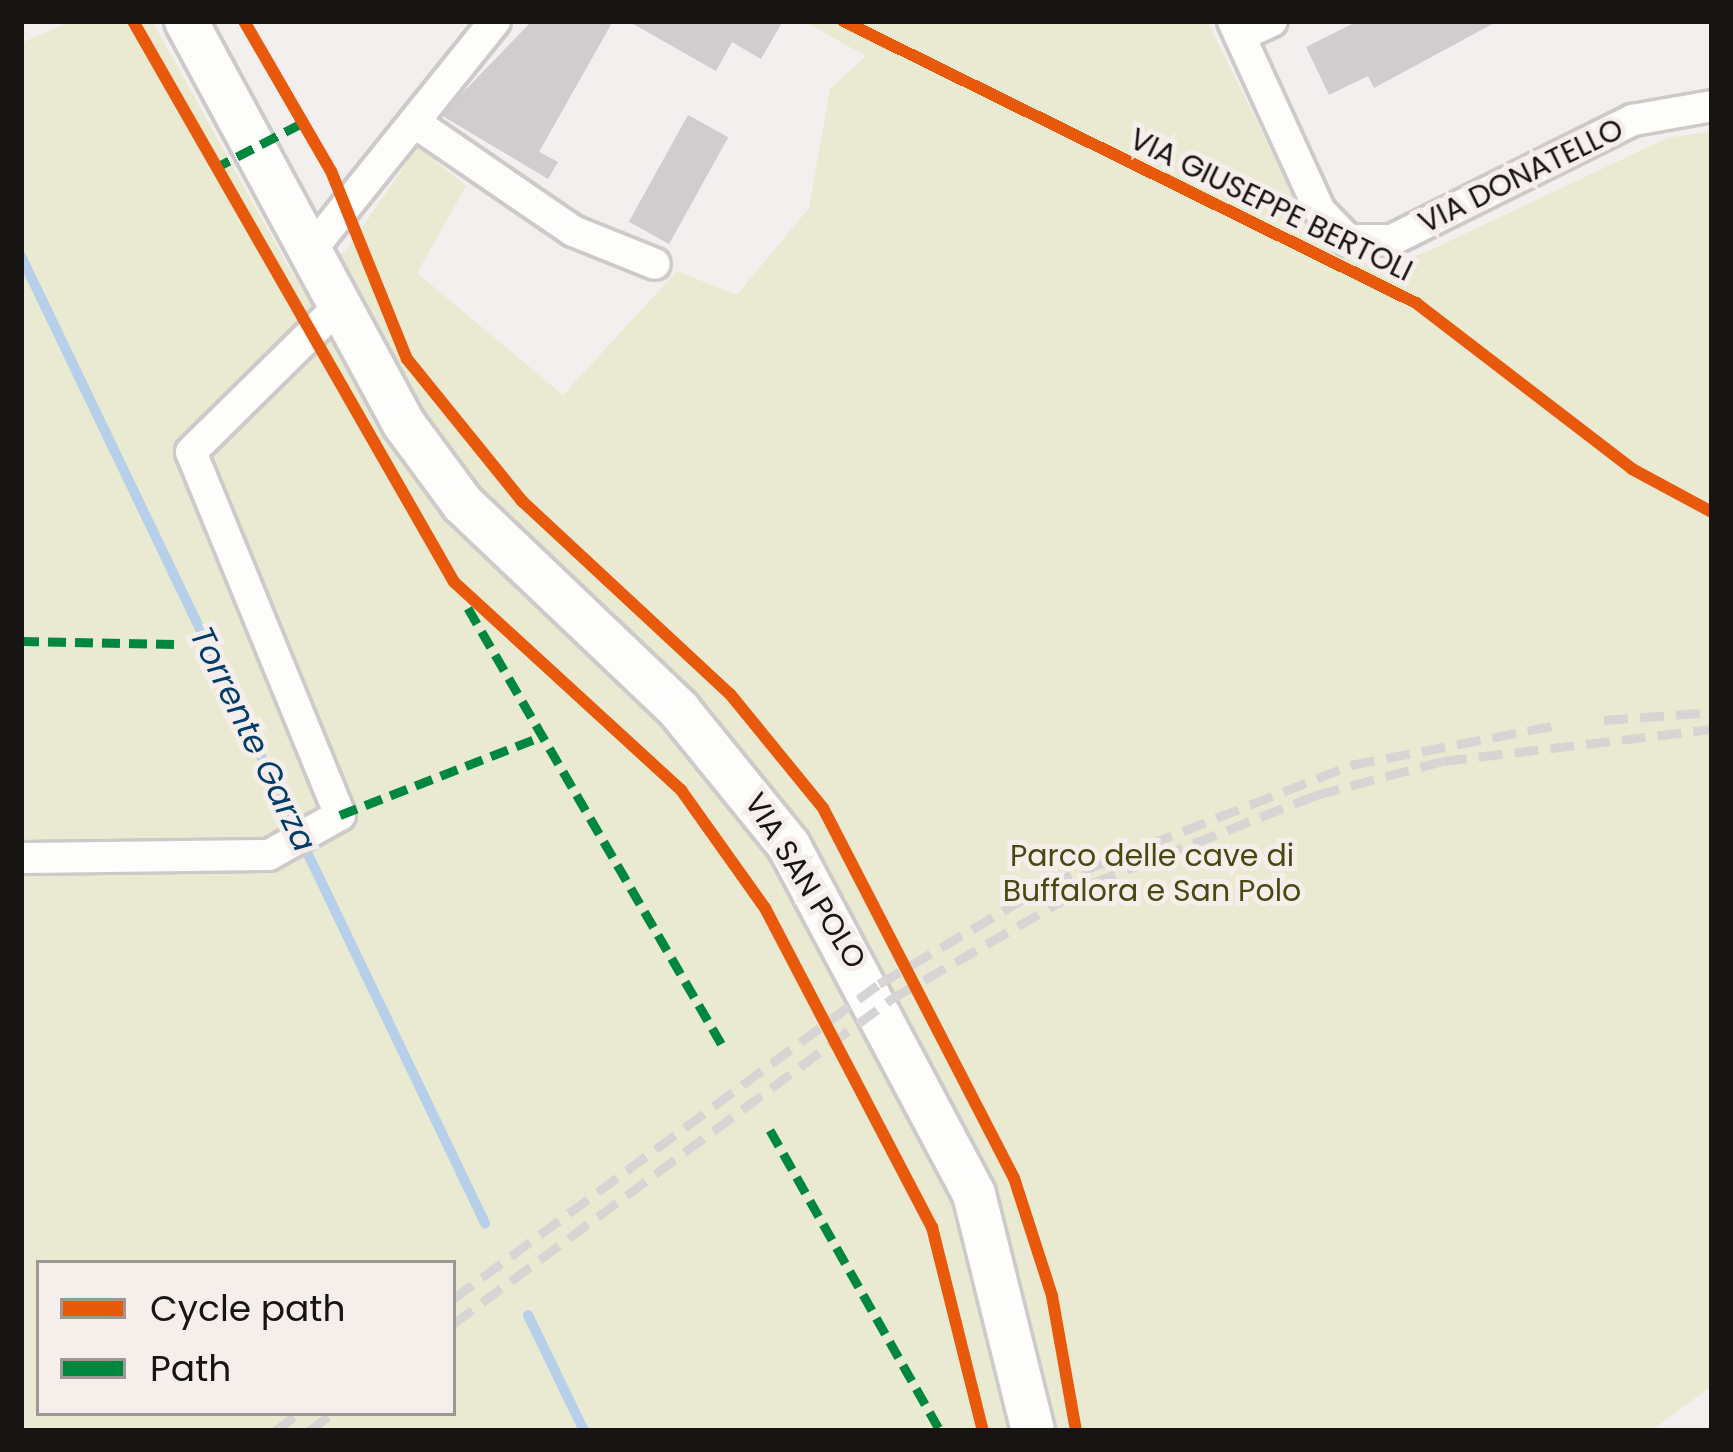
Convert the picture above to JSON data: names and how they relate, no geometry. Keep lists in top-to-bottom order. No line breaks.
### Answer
{"streets":{"main road":["VIA SAN POLO"],"street":["VIA DONATELLO"],"cycle path":["VIA GIUSEPPE BERTOLI"]},"water":["Torrente Garza"],"parks":["Parco delle cave di Buffalora e San Polo"],"legend":["Cycle path","Path"]}
